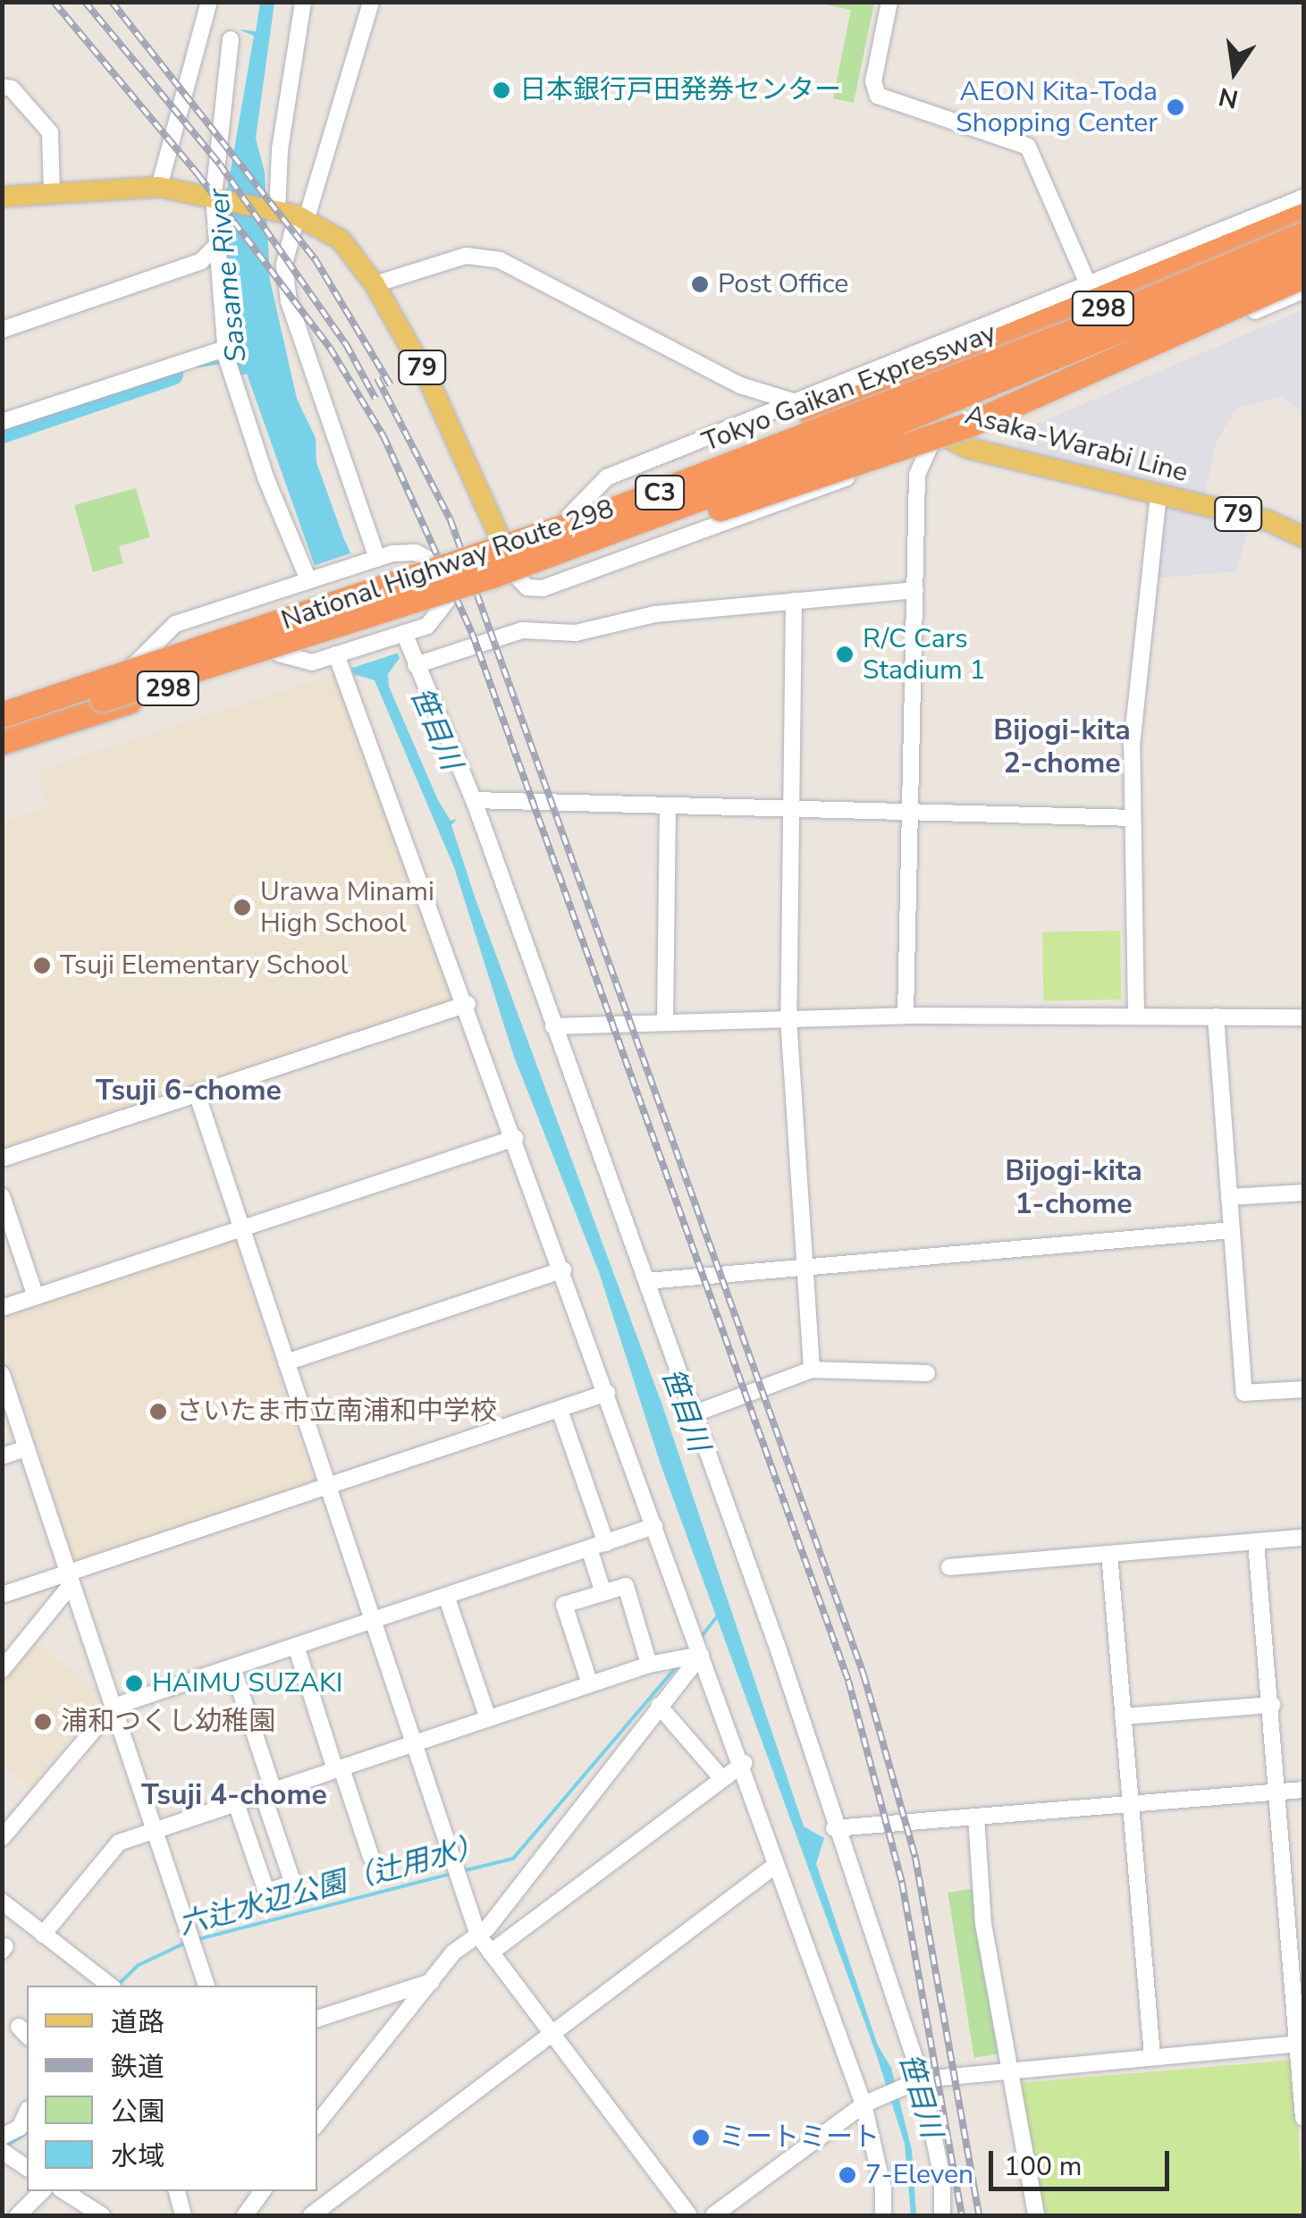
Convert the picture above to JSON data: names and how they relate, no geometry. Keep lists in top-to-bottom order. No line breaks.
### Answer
{"streets":{"highway":["298","Tokyo Gaikan Expressway","C3","National Highway Route 298"],"main road":["79","Asaka-Warabi Line"]},"crossings":[["298","79"],["298","Asaka-Warabi Line"],["298","National Highway Route 298"],["79","Tokyo Gaikan Expressway"],["79","National Highway Route 298"],["Tokyo Gaikan Expressway","National Highway Route 298"],["Asaka-Warabi Line","National Highway Route 298"]],"districts":["Bijogi-kita 2-chome","Tsuji 6-chome","Bijogi-kita 1-chome","Tsuji 4-chome"],"water":["Sasame River","笹目川","六辻水辺公園（辻用水）"],"places":["日本銀行戸田発券センター","AEON Kita-Toda Shopping Center","Post Office","R/C Cars Stadium 1","Urawa Minami High School","Tsuji Elementary School","さいたま市立南浦和中学校","HAIMU SUZAKI","浦和つくし幼稚園","ミートミート","7-Eleven"],"legend":["道路","鉄道","公園","水域"],"scale_bar":"100 m","north":"bottom"}
